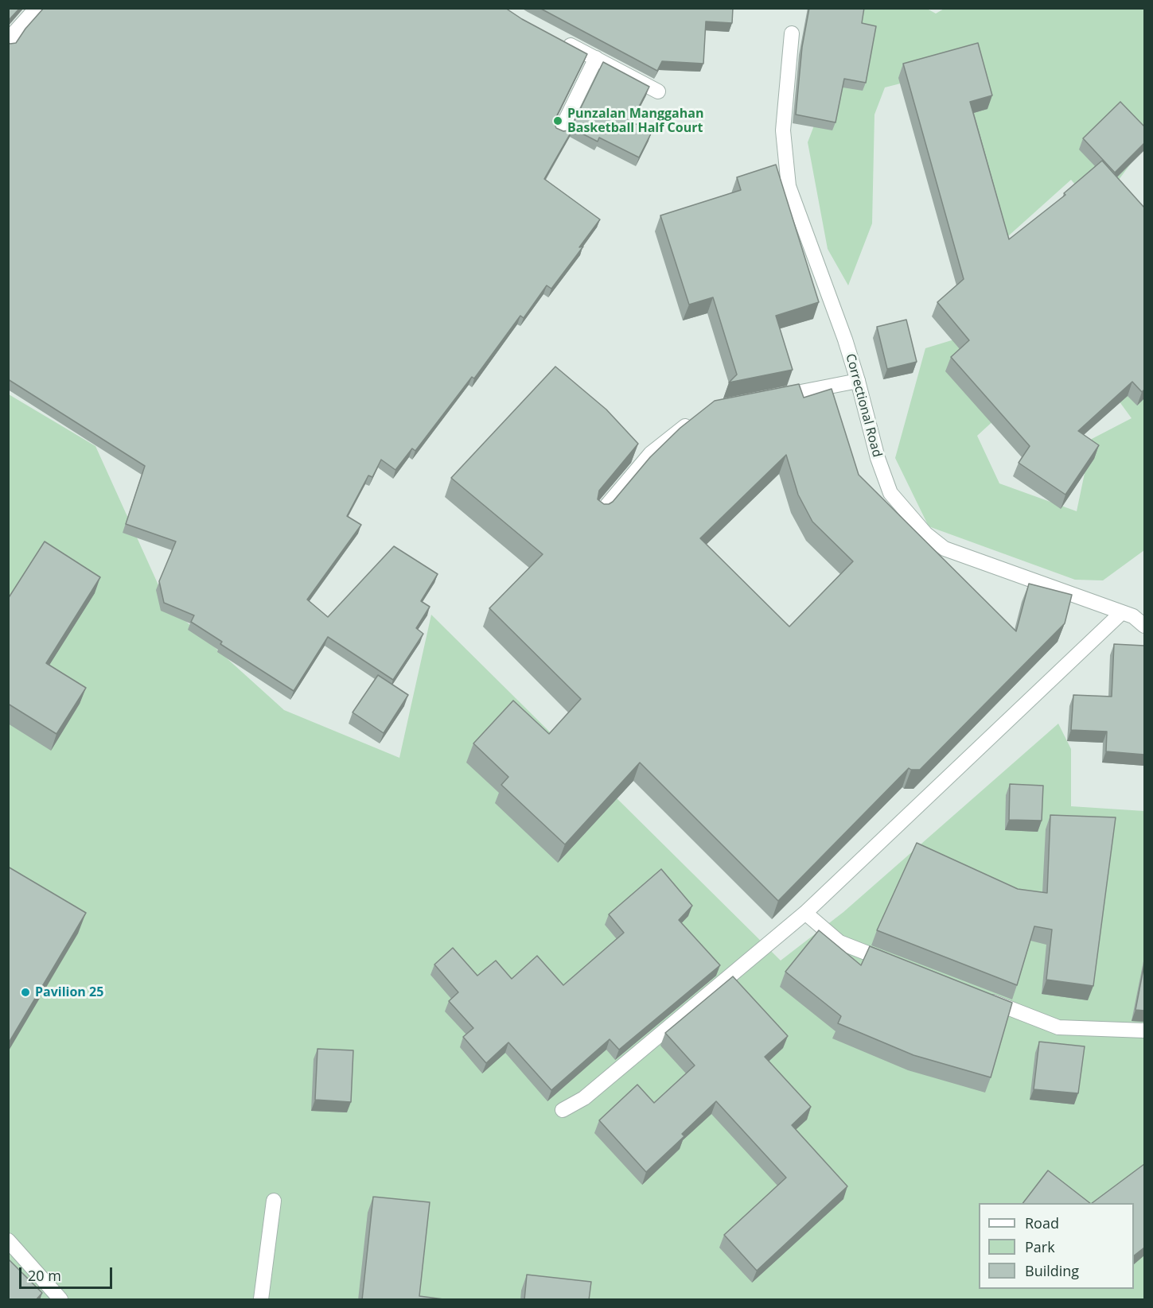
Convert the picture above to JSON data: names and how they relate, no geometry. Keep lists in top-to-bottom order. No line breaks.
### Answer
{"streets":{"street":["Correctional Road"]},"places":["Punzalan Manggahan Basketball Half Court","Pavilion 25"],"legend":["Road","Park","Building"],"scale_bar":"20 m"}
